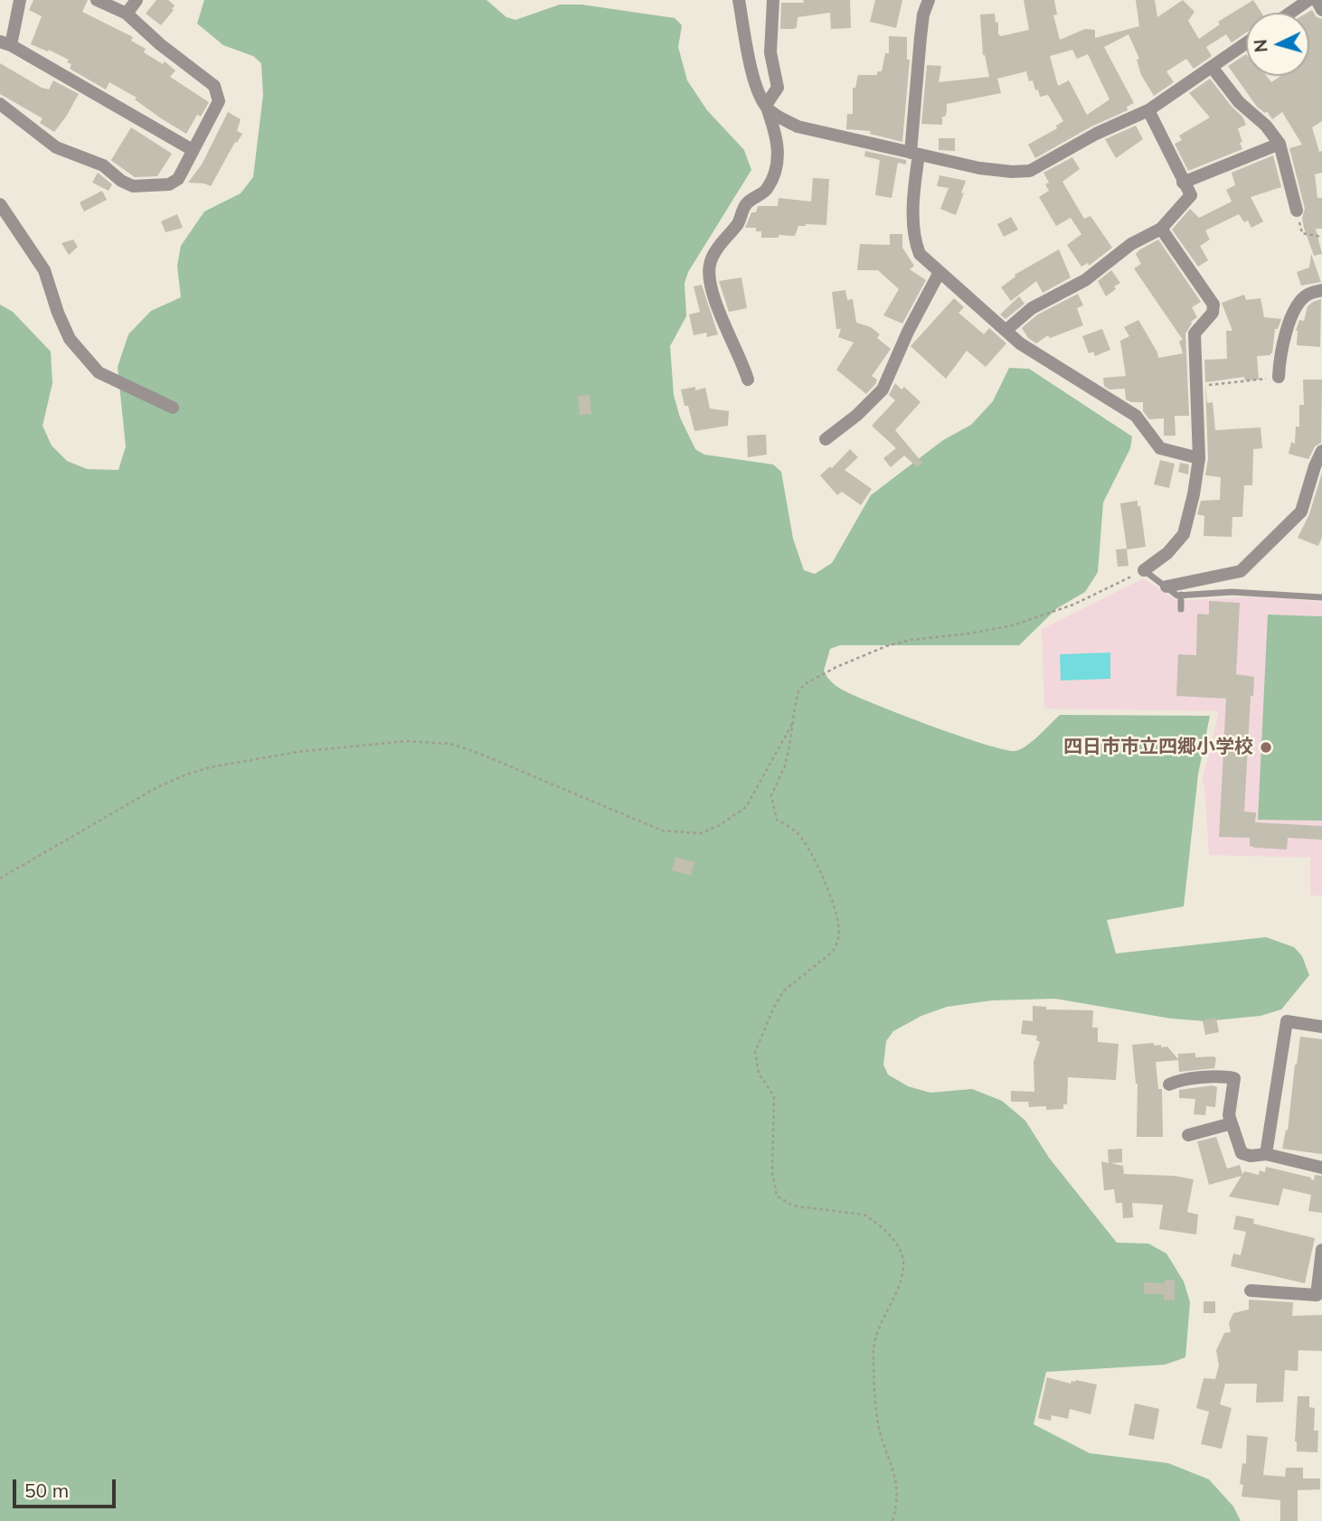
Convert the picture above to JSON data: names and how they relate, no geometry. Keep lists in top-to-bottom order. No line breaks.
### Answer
{"places":["四日市市立四郷小学校"],"scale_bar":"50 m","north":"left"}
